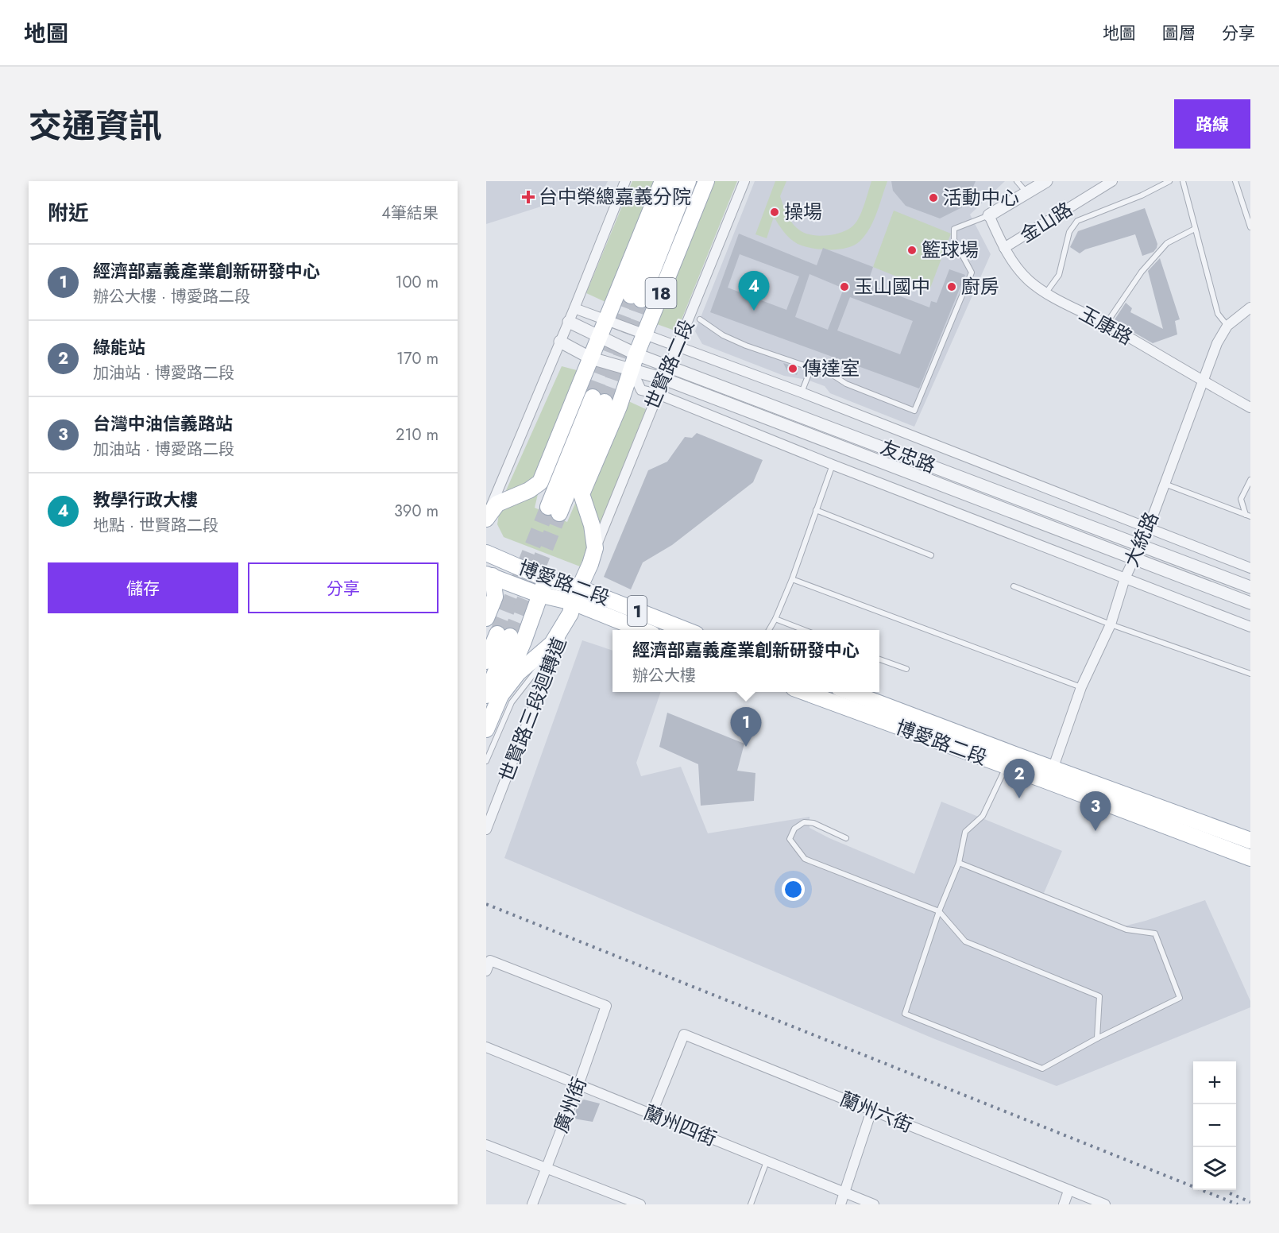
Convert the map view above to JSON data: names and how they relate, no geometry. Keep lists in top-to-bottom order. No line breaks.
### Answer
{"streets":{"main road":["18","世賢路二段","博愛路二段","1"],"street":["金山路","玉康路","友忠路","大統路","世賢路三段迴轉道","廣州街","蘭州六街","蘭州四街"]},"crossings":[["金山路","玉康路"],["18","友忠路"],["玉康路","大統路"],["世賢路二段","友忠路"],["友忠路","大統路"],["大統路","博愛路二段"],["博愛路二段","世賢路三段迴轉道"],["廣州街","蘭州四街"],["蘭州六街","蘭州四街"]],"places":{"health":["台中榮總嘉義分院"],"other":["活動中心","操場","籃球場","玉山國中","廚房","傳達室"]},"page":{"header":"地圖","nav":["地圖","圖層","分享"],"title":"交通資訊","buttons":["路線",["儲存","分享"]],"heading":["附近","4筆結果"],"list":[{"mark":"1","name":"經濟部嘉義產業創新研發中心","note":"辦公大樓 · 博愛路二段","value":"100 m"},{"mark":"2","name":"綠能站","note":"加油站 · 博愛路二段","value":"170 m"},{"mark":"3","name":"台灣中油信義路站","note":"加油站 · 博愛路二段","value":"210 m"},{"mark":"4","name":"教學行政大樓","note":"地點 · 世賢路二段","value":"390 m"}],"pins":["4","1","2","3"],"popup":["經濟部嘉義產業創新研發中心","辦公大樓"],"map_buttons":["+","−"]}}
